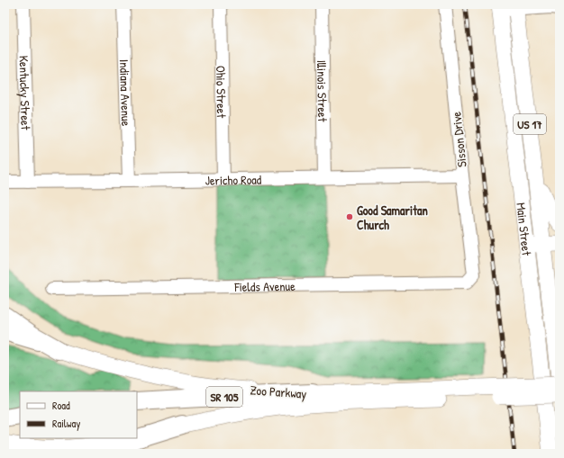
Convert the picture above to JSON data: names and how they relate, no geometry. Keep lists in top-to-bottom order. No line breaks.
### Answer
{"streets":{"highway":["SR 105"],"main road":["US 17","Main Street","Zoo Parkway"],"street":["Illinois Street","Ohio Street","Kentucky Street","Indiana Avenue","Sisson Drive","Jericho Road","Fields Avenue"]},"crossings":[["Illinois Street","Jericho Road"],["Ohio Street","Jericho Road"],["Kentucky Street","Jericho Road"],["Indiana Avenue","Jericho Road"],["Sisson Drive","Jericho Road"],["Sisson Drive","Fields Avenue"],["Main Street","Zoo Parkway"],["Zoo Parkway","SR 105"]],"places":["Good Samaritan Church"],"legend":["Road","Railway"]}
